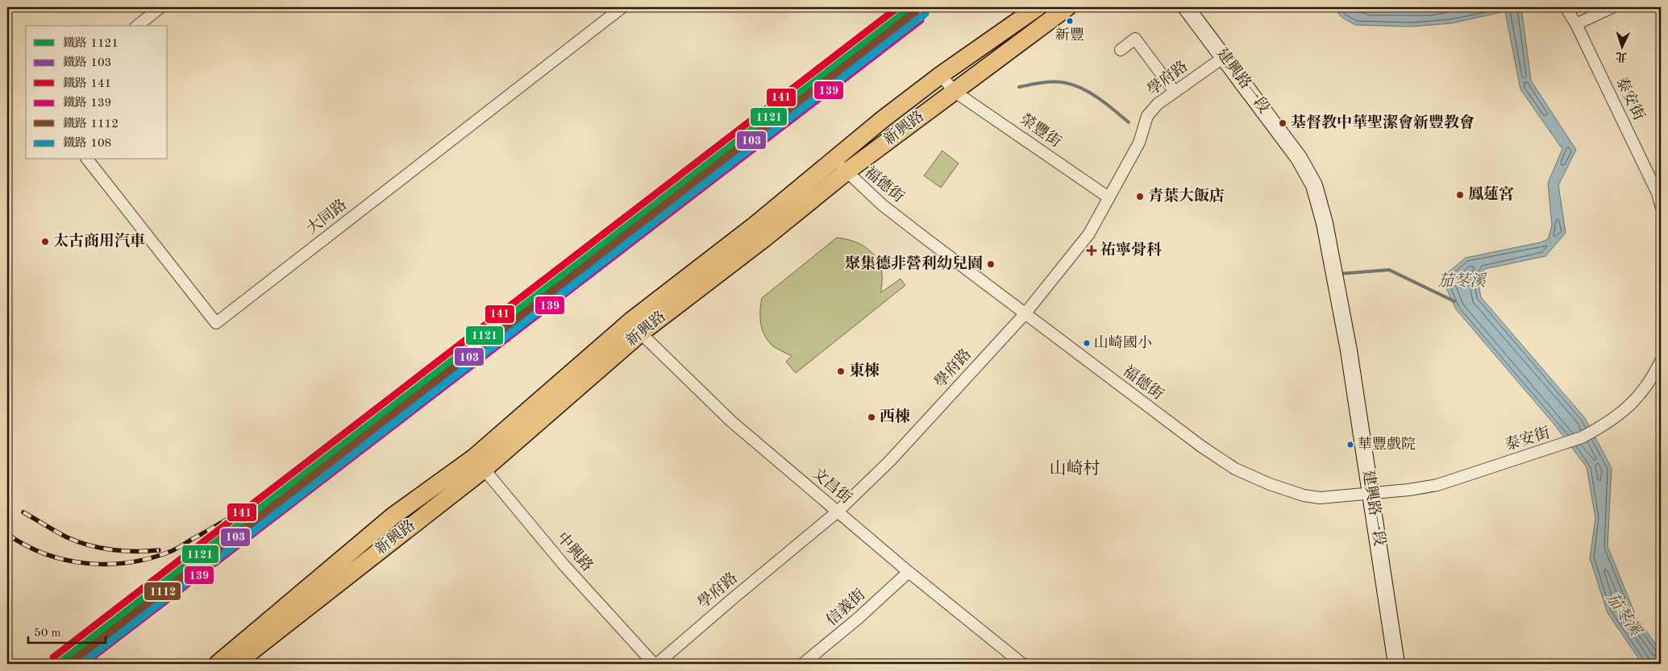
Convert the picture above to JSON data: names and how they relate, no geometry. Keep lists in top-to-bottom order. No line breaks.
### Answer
{"streets":{"main road":["新興路"],"street":["學府路","建興路一段","泰安街","榮豐街","福德街","大同路","文昌街","中興路","信義街"]},"crossings":[["學府路","建興路一段"],["學府路","榮豐街"],["學府路","福德街"],["學府路","文昌街"],["學府路","中興路"],["建興路一段","泰安街"],["建興路一段","福德街"],["泰安街","福德街"],["新興路","榮豐街"],["新興路","福德街"],["新興路","文昌街"],["新興路","中興路"],["文昌街","信義街"]],"districts":["山崎村"],"water":["茄苳溪"],"places":{"other":["新豐","基督教中華聖潔會新豐教會","鳳蓮宮","青葉大飯店","太古商用汽車","聚集德非營利幼兒園","山崎國小","東棟","西棟","華豐戲院"],"health":["祐寧骨科"]},"lines":["rail line 1121","rail line 141","rail line 1112","rail line 103","rail line 108","rail line 139"],"legend":["鐵路 1121","鐵路 103","鐵路 141","鐵路 139","鐵路 1112","鐵路 108"],"scale_bar":"50 m","north":"bottom"}
